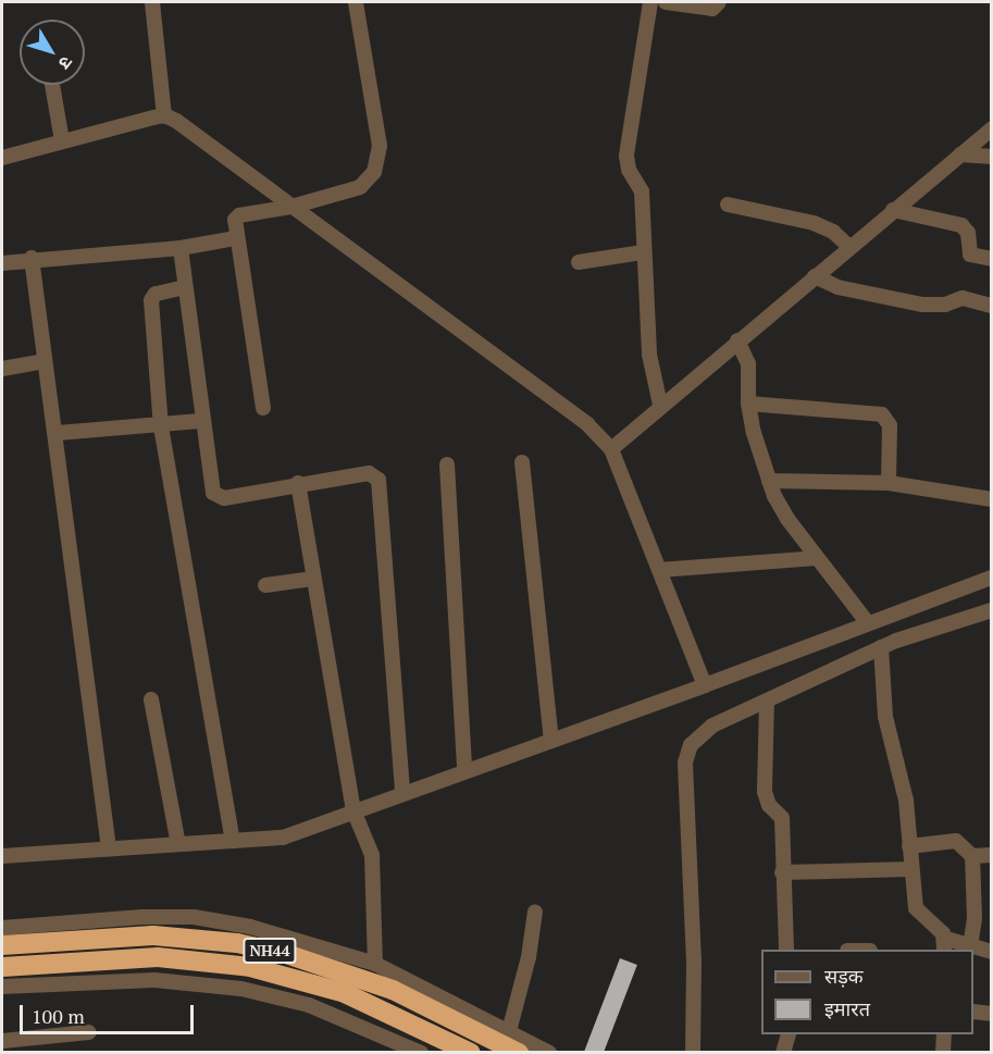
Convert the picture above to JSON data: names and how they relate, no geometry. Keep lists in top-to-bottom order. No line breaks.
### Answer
{"streets":{"highway":["NH44"]},"legend":["सड़क","इमारत"],"scale_bar":"100 m","north":"bottom right"}
